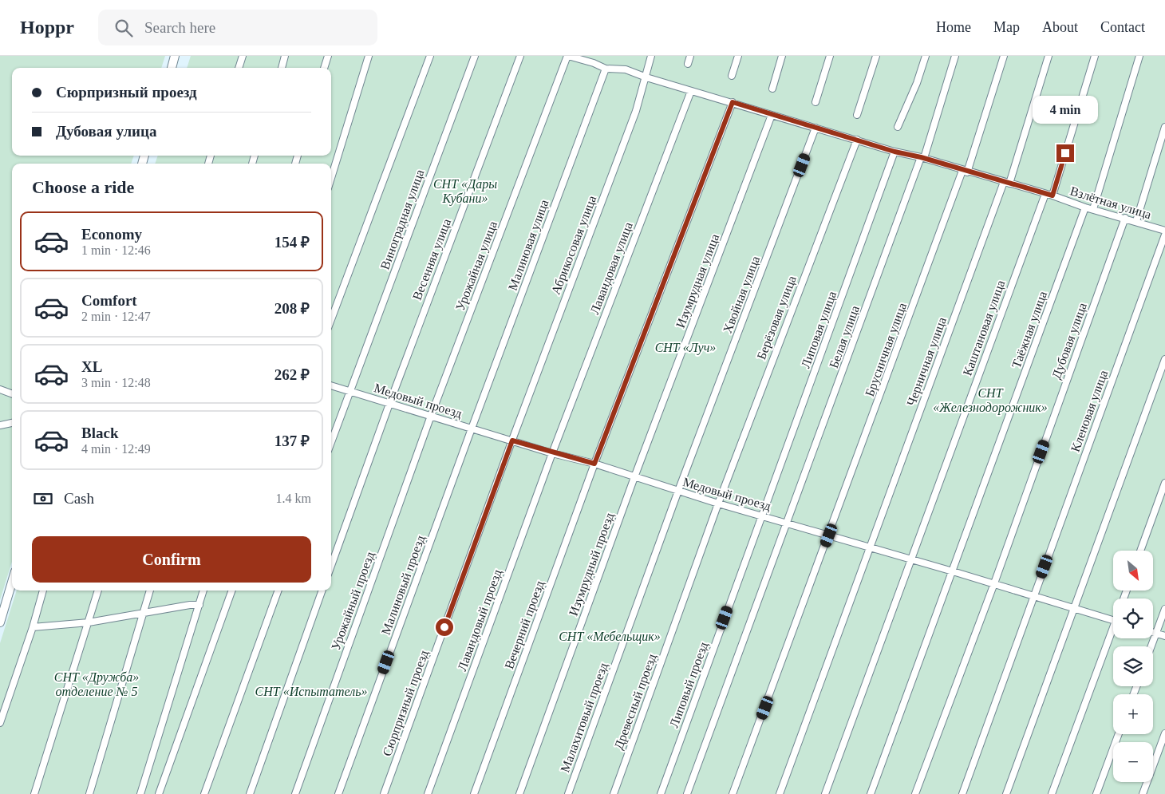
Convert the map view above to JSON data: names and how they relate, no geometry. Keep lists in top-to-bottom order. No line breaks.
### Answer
{"streets":{"street":["Взлётная улица","Виноградная улица","Малиновая улица","Абрикосовая улица","Весенняя улица","Урожайная улица","Лавандовая улица","Изумрудная улица","Хвойная улица","Берёзовая улица","Каштановая улица","Липовая улица","Таёжная улица","Белая улица","Дубовая улица","Брусничная улица","Черничная улица","Медовый проезд","Кленовая улица","Изумрудный проезд","Малиновый проезд","Урожайный проезд","Лавандовый проезд","Вечерний проезд","Липовый проезд","Древесный проезд","Сюрпризный проезд","Малахитовый проезд"]},"crossings":[["Взлётная улица","Малиновая улица"],["Взлётная улица","Абрикосовая улица"],["Взлётная улица","Урожайная улица"],["Взлётная улица","Лавандовая улица"],["Взлётная улица","Изумрудная улица"],["Взлётная улица","Хвойная улица"],["Взлётная улица","Берёзовая улица"],["Взлётная улица","Каштановая улица"],["Взлётная улица","Липовая улица"],["Взлётная улица","Таёжная улица"],["Взлётная улица","Белая улица"],["Взлётная улица","Дубовая улица"],["Взлётная улица","Брусничная улица"],["Взлётная улица","Черничная улица"],["Взлётная улица","Вечерний проезд"],["Виноградная улица","Медовый проезд"],["Малиновая улица","Медовый проезд"],["Малиновая улица","Малиновый проезд"],["Абрикосовая улица","Медовый проезд"],["Абрикосовая улица","Сюрпризный проезд"],["Весенняя улица","Медовый проезд"],["Урожайная улица","Медовый проезд"],["Урожайная улица","Урожайный проезд"],["Лавандовая улица","Медовый проезд"],["Лавандовая улица","Лавандовый проезд"],["Изумрудная улица","Медовый проезд"],["Изумрудная улица","Изумрудный проезд"],["Хвойная улица","Медовый проезд"],["Хвойная улица","Малахитовый проезд"],["Берёзовая улица","Медовый проезд"],["Берёзовая улица","Древесный проезд"],["Каштановая улица","Медовый проезд"],["Липовая улица","Медовый проезд"],["Липовая улица","Липовый проезд"],["Таёжная улица","Медовый проезд"],["Белая улица","Медовый проезд"],["Дубовая улица","Медовый проезд"],["Брусничная улица","Медовый проезд"],["Черничная улица","Медовый проезд"],["Медовый проезд","Кленовая улица"],["Медовый проезд","Изумрудный проезд"],["Медовый проезд","Малиновый проезд"],["Медовый проезд","Урожайный проезд"],["Медовый проезд","Лавандовый проезд"],["Медовый проезд","Вечерний проезд"],["Медовый проезд","Липовый проезд"],["Медовый проезд","Древесный проезд"],["Медовый проезд","Сюрпризный проезд"],["Медовый проезд","Малахитовый проезд"]],"parks":["СНТ «Дары Кубани»","СНТ «Луч»","СНТ «Железнодорожник»","СНТ «Мебельщик»","СНТ «Дружба» отделение № 5","СНТ «Испытатель»"],"north":"bottom right","page":{"header":"Hoppr","search":"Search here","nav":["Home","Map","About","Contact"],"banner":["Сюрпризный проезд","Дубовая улица"],"bubble":"4 min","heading":"Choose a ride","list":[{"name":"Economy","note":"1 min · 12:46","value":"154 ₽"},{"name":"Comfort","note":"2 min · 12:47","value":"208 ₽"},{"name":"XL","note":"3 min · 12:48","value":"262 ₽"},{"name":"Black","note":"4 min · 12:49","value":"137 ₽"}],"pay":["Cash","1.4 km"],"buttons":"Confirm","map_buttons":["+","−"]}}
